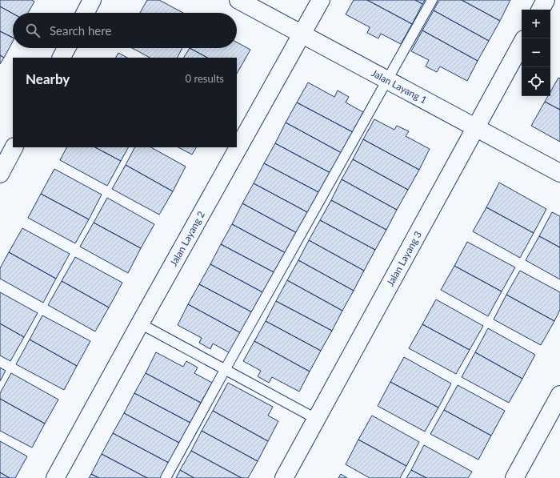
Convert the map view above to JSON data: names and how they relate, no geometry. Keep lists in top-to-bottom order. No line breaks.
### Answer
{"streets":{"street":["Jalan Layang 1","Jalan Layang 2","Jalan Layang 3"]},"crossings":[["Jalan Layang 1","Jalan Layang 2"],["Jalan Layang 1","Jalan Layang 3"]],"page":{"map_buttons":["+","−"],"search":"Search here","heading":["Nearby","0 results"]}}
